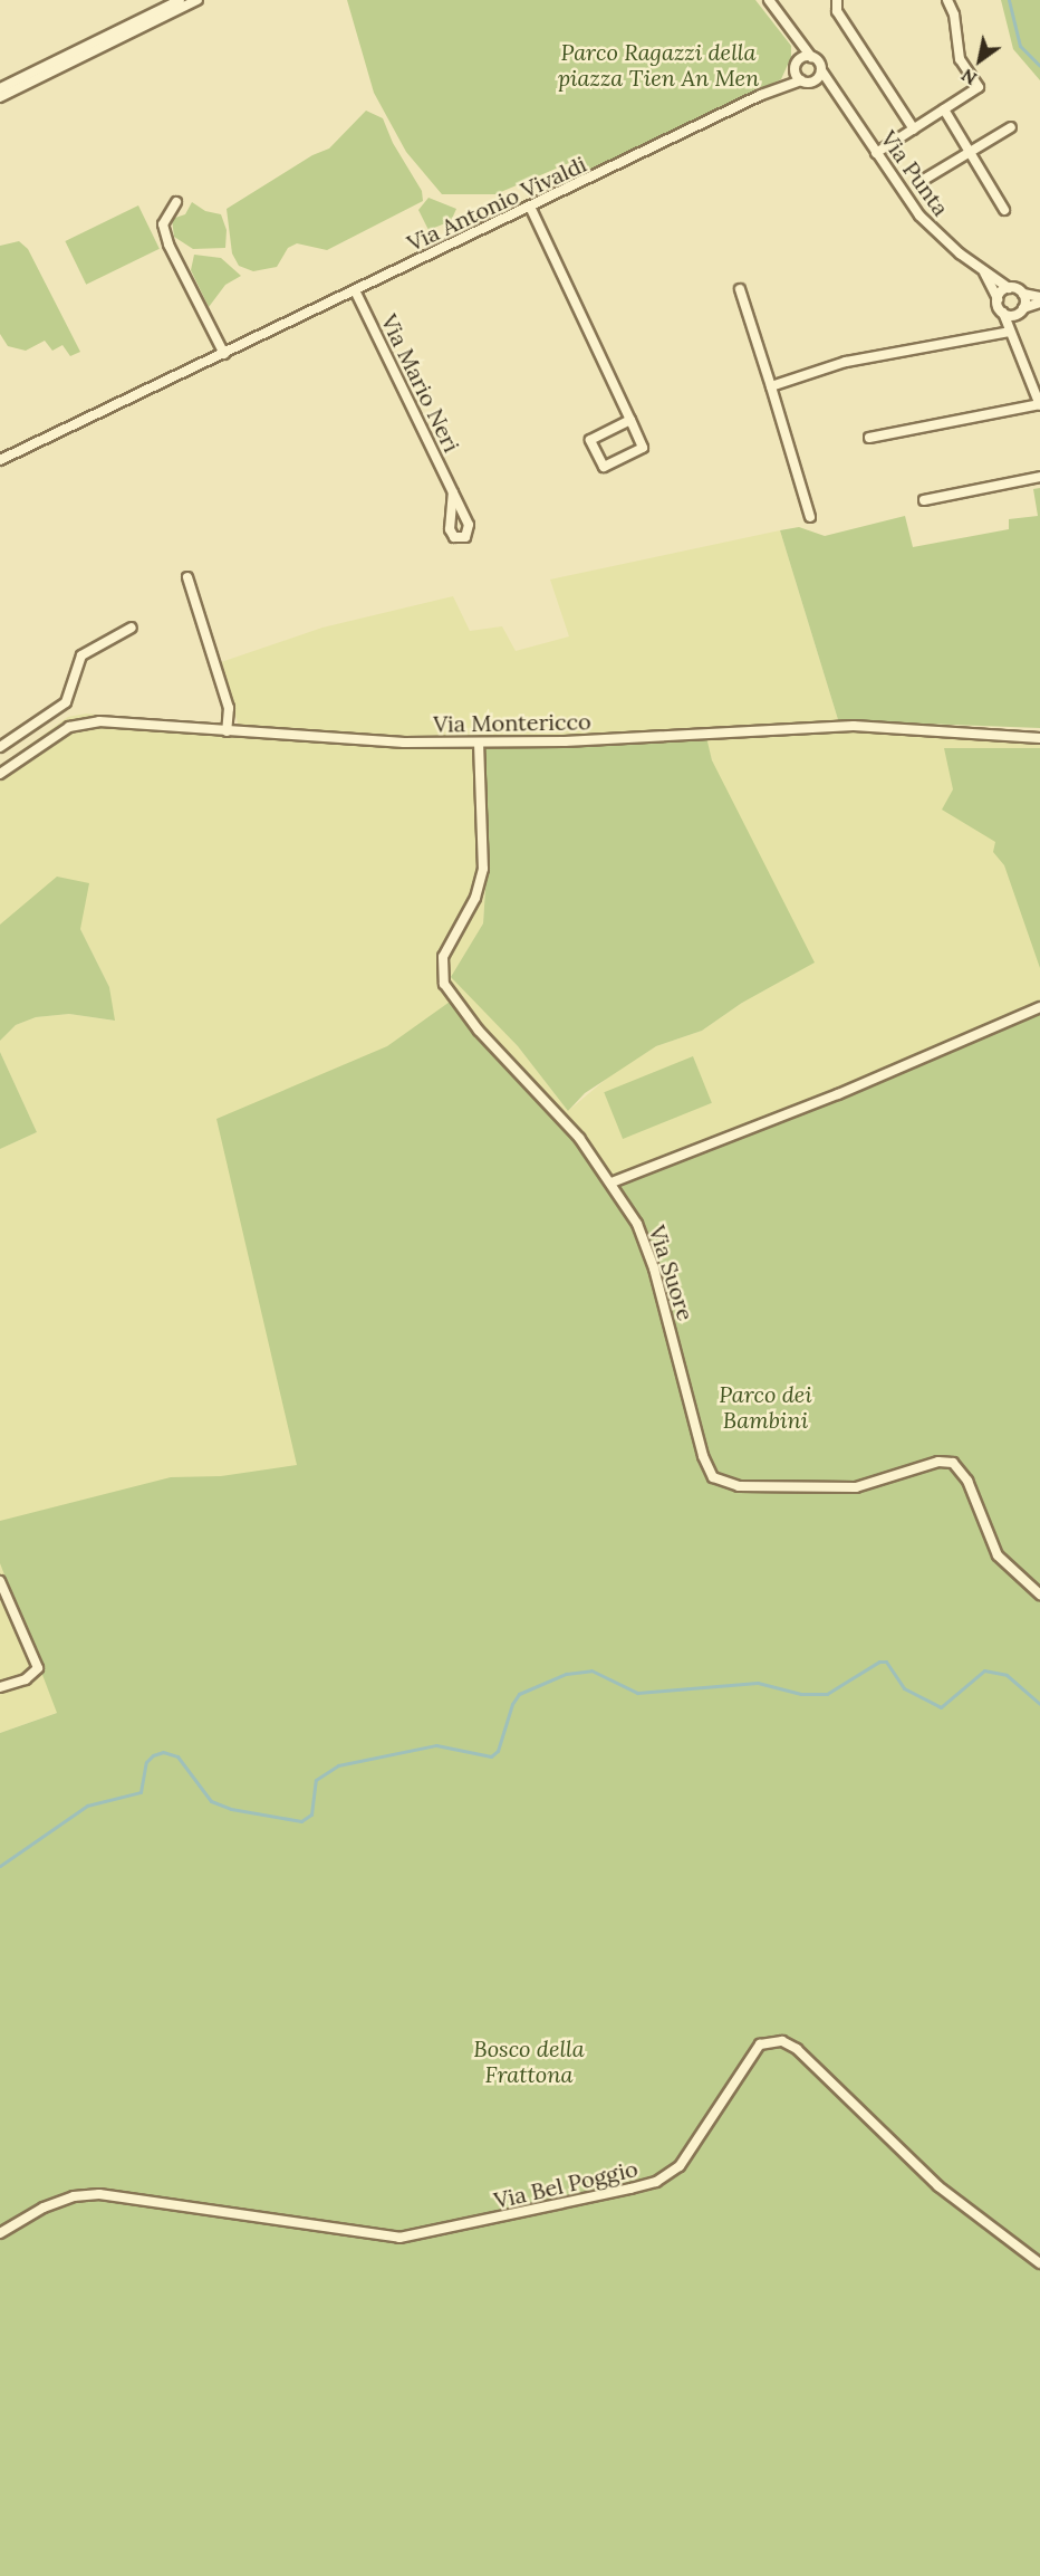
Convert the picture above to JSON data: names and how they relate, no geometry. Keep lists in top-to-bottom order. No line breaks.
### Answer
{"streets":{"street":["Via Punta","Via Antonio Vivaldi","Via Mario Neri","Via Montericco","Via Suore","Via Bel Poggio"]},"crossings":[["Via Antonio Vivaldi","Via Mario Neri"],["Via Montericco","Via Suore"]],"parks":["Parco Ragazzi della piazza Tien An Men","Parco dei Bambini","Bosco della Frattona"],"north":"bottom left"}
